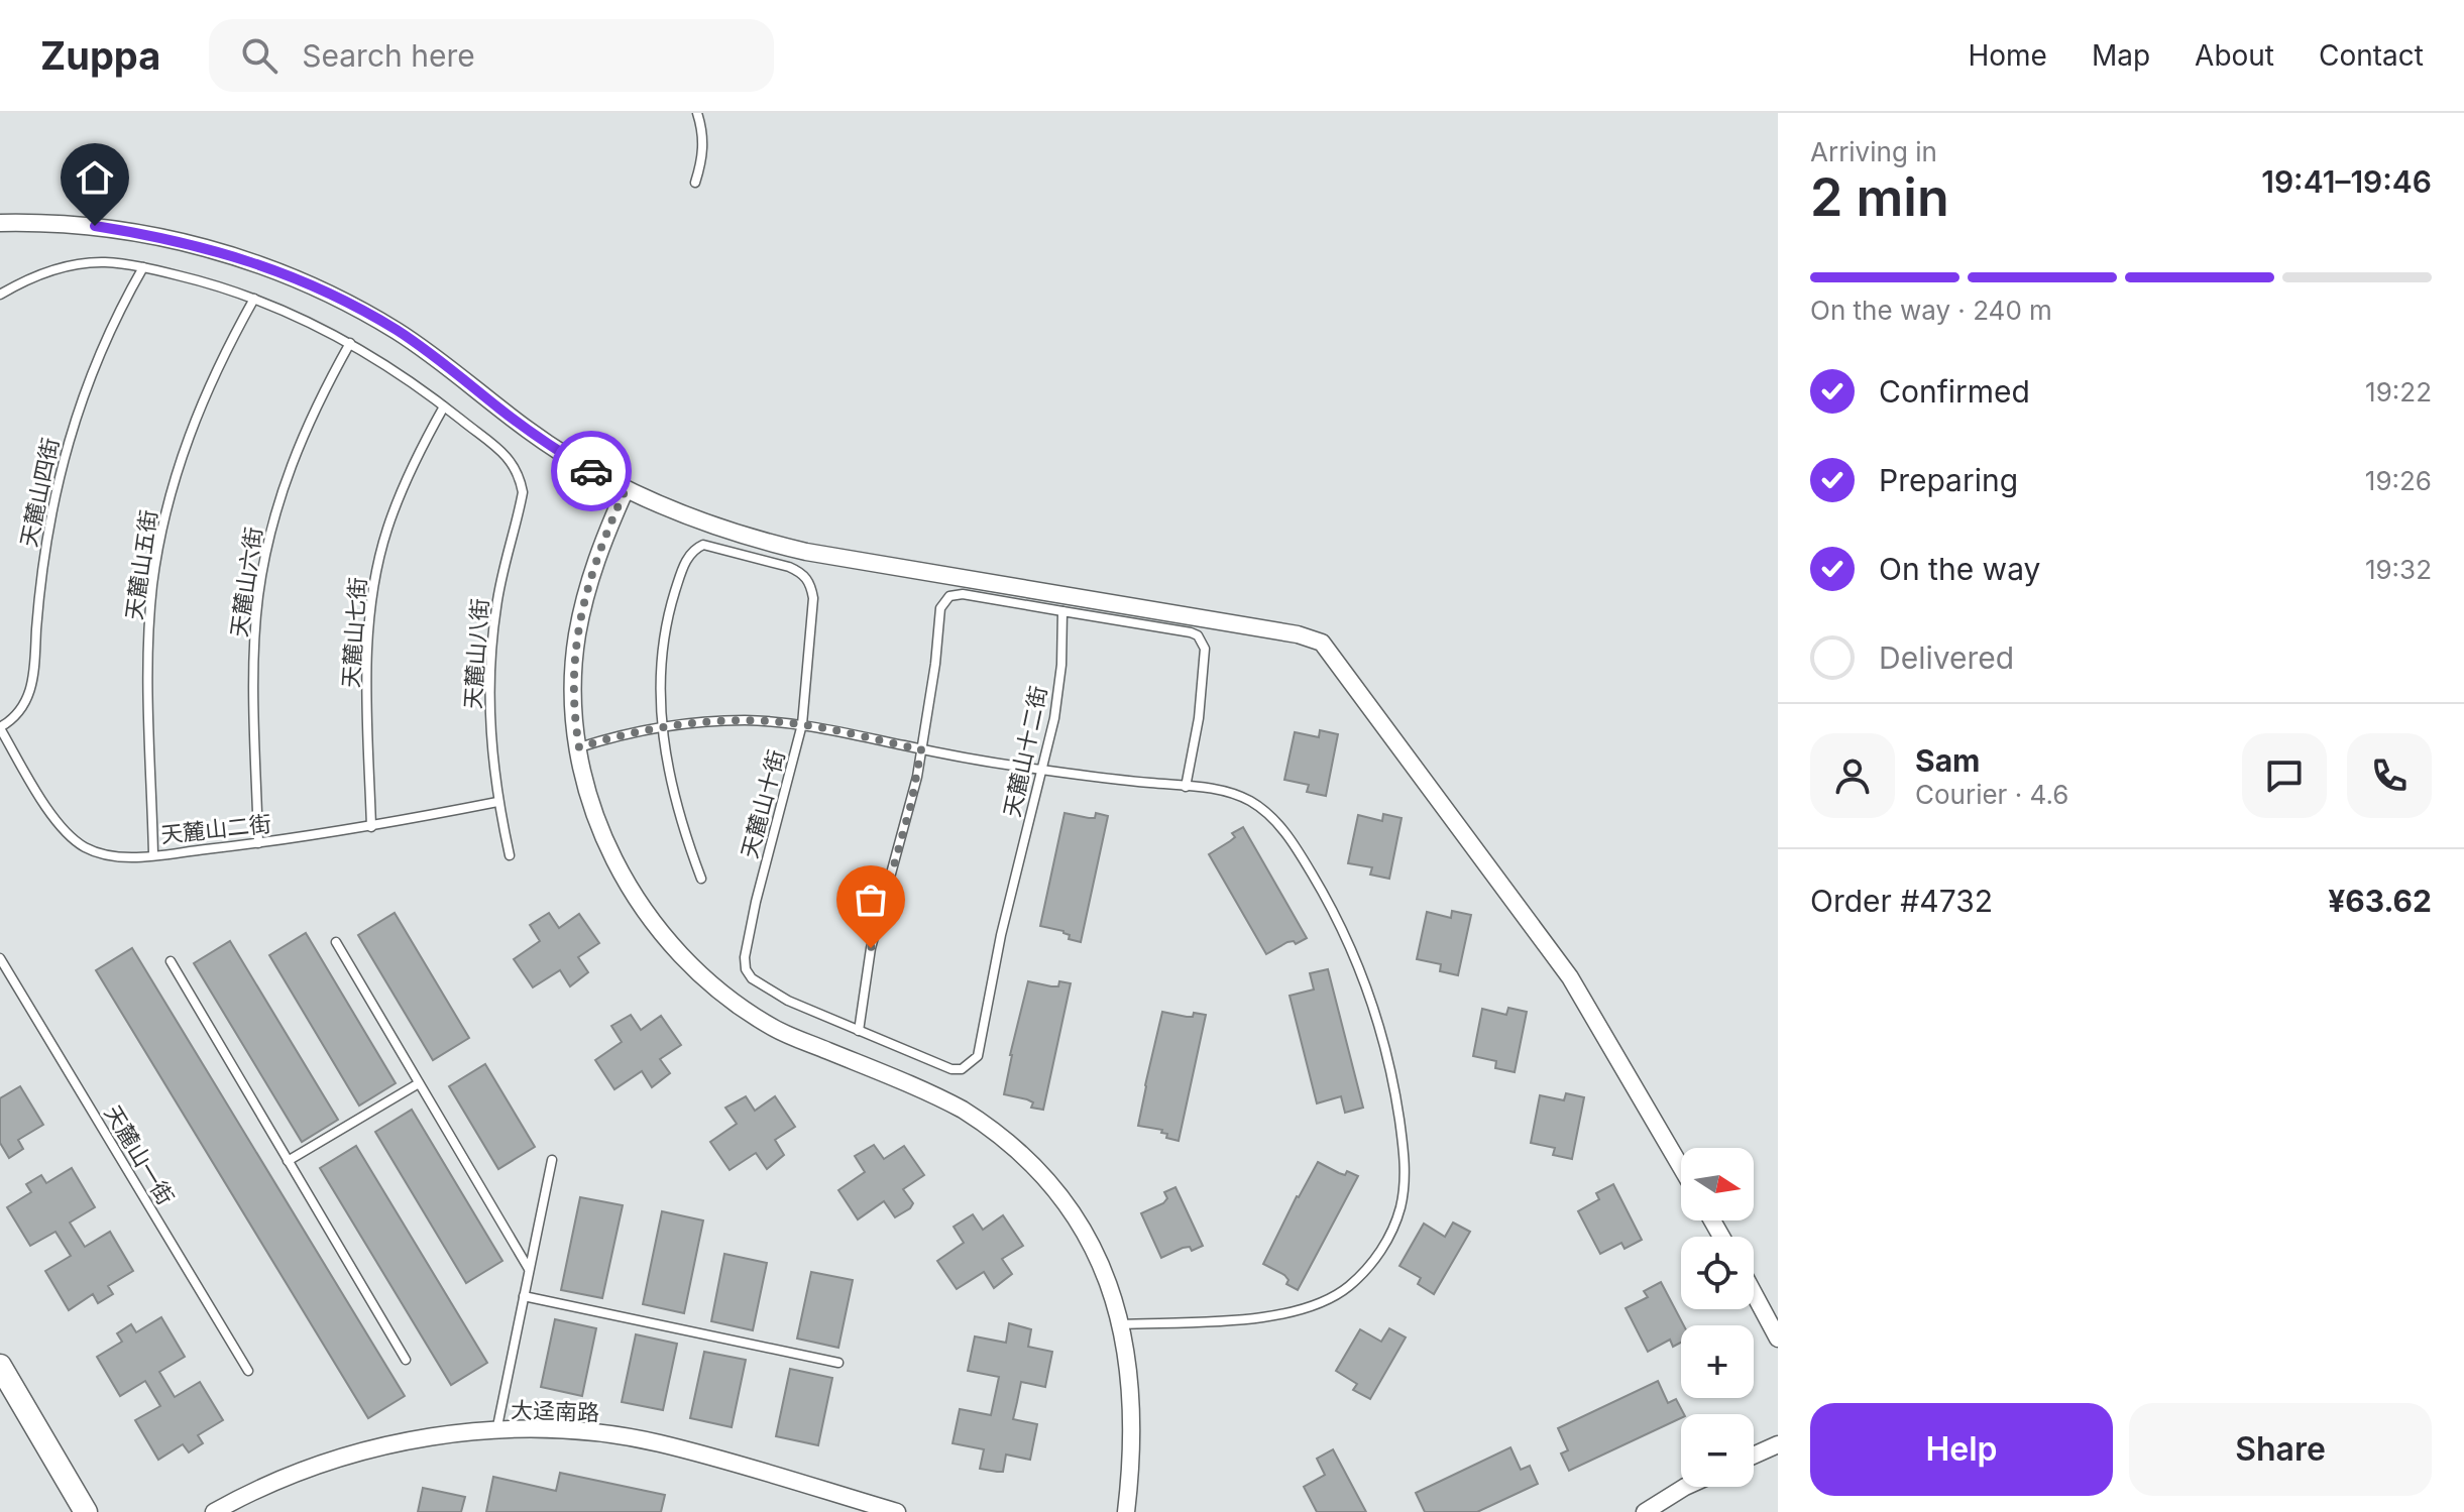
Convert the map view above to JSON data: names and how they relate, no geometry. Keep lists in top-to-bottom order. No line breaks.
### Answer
{"streets":{"street":["大迳南路"],"lane":["天麓山四街","天麓山五街","天麓山六街","天麓山七街","天麓山八街","天麓山十二街","天麓山十街","天麓山二街","天麓山一街"]},"crossings":[["天麓山四街","天麓山二街"],["天麓山五街","天麓山二街"],["天麓山六街","天麓山二街"],["天麓山七街","天麓山八街"],["天麓山七街","天麓山二街"],["天麓山八街","天麓山二街"],["天麓山十二街","天麓山十街"]],"north":"right","page":{"header":"Zuppa","search":"Search here","nav":["Home","Map","About","Contact"],"heading":["2 min","Arriving in","19:41–19:46"],"panel":["Sam","Courier · 4.6","Order #4732","¥63.62"],"bar":"On the way · 240 m","list":[["Confirmed","19:22"],["Preparing","19:26"],["On the way","19:32"],"Delivered"],"map_buttons":["+","−"],"buttons":["Help","Share"]}}
